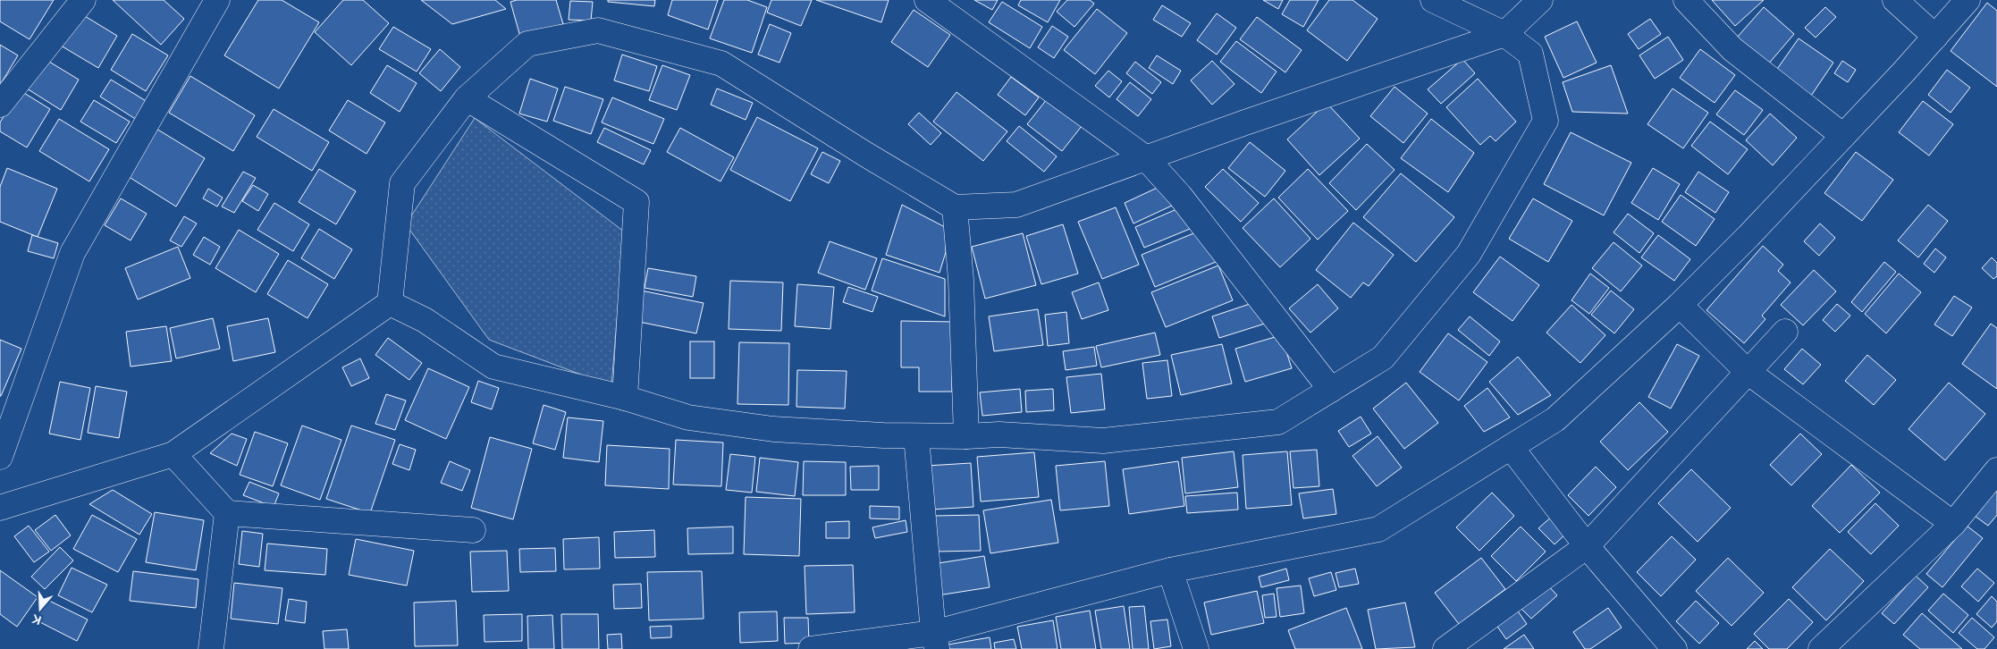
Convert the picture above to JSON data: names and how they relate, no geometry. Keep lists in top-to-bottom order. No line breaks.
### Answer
{"north":"bottom"}
